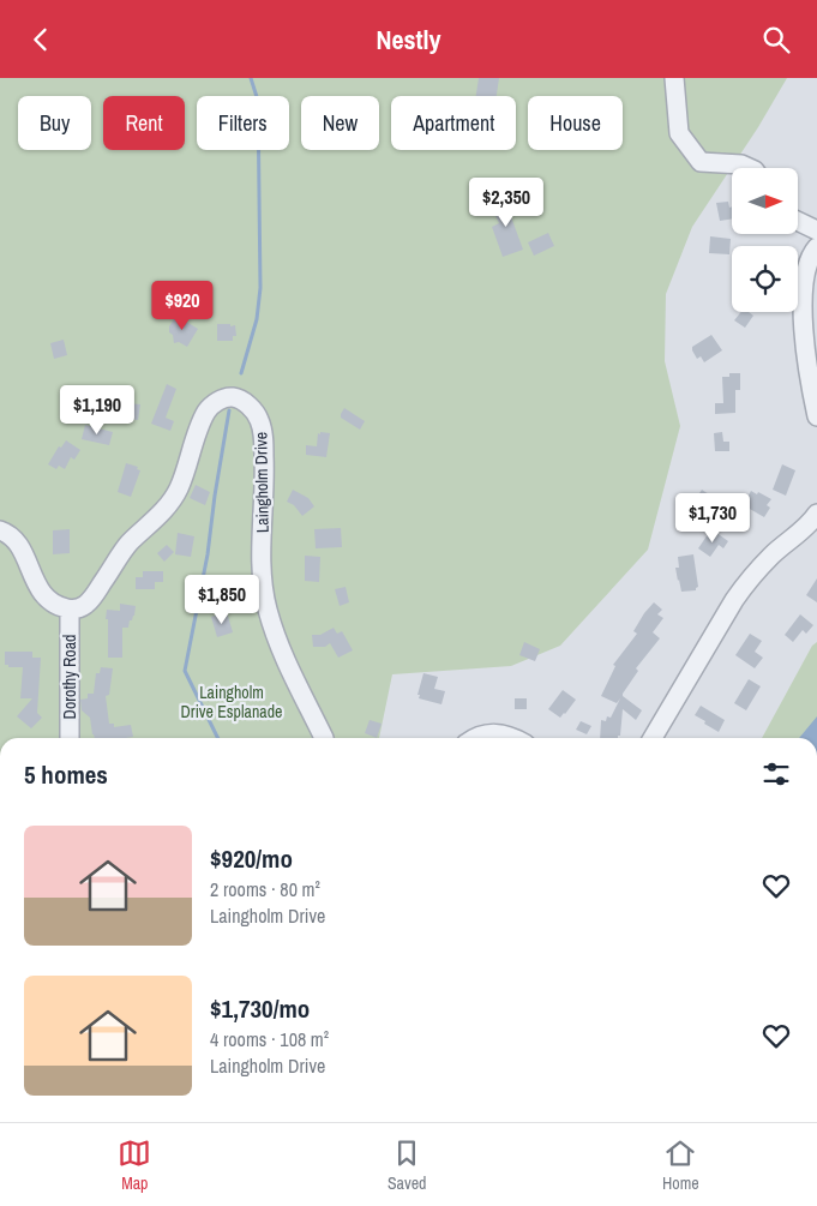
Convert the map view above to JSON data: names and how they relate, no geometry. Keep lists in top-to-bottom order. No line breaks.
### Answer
{"streets":{"street":["Laingholm Drive","Dorothy Road"]},"crossings":[["Laingholm Drive","Dorothy Road"]],"parks":["Laingholm Drive Esplanade"],"north":"right","page":{"header":"Nestly","chip":["Buy","Rent","Filters","New","Apartment","House"],"price":["$2,350","$920","$1,190","$1,730","$1,850"],"heading":"5 homes","list":[{"name":"$920/mo","note":"2 rooms · 80 m² · Laingholm Drive"},{"name":"$1,730/mo","note":"4 rooms · 108 m² · Laingholm Drive"}],"tabs":["Map","Saved","Home"]}}
